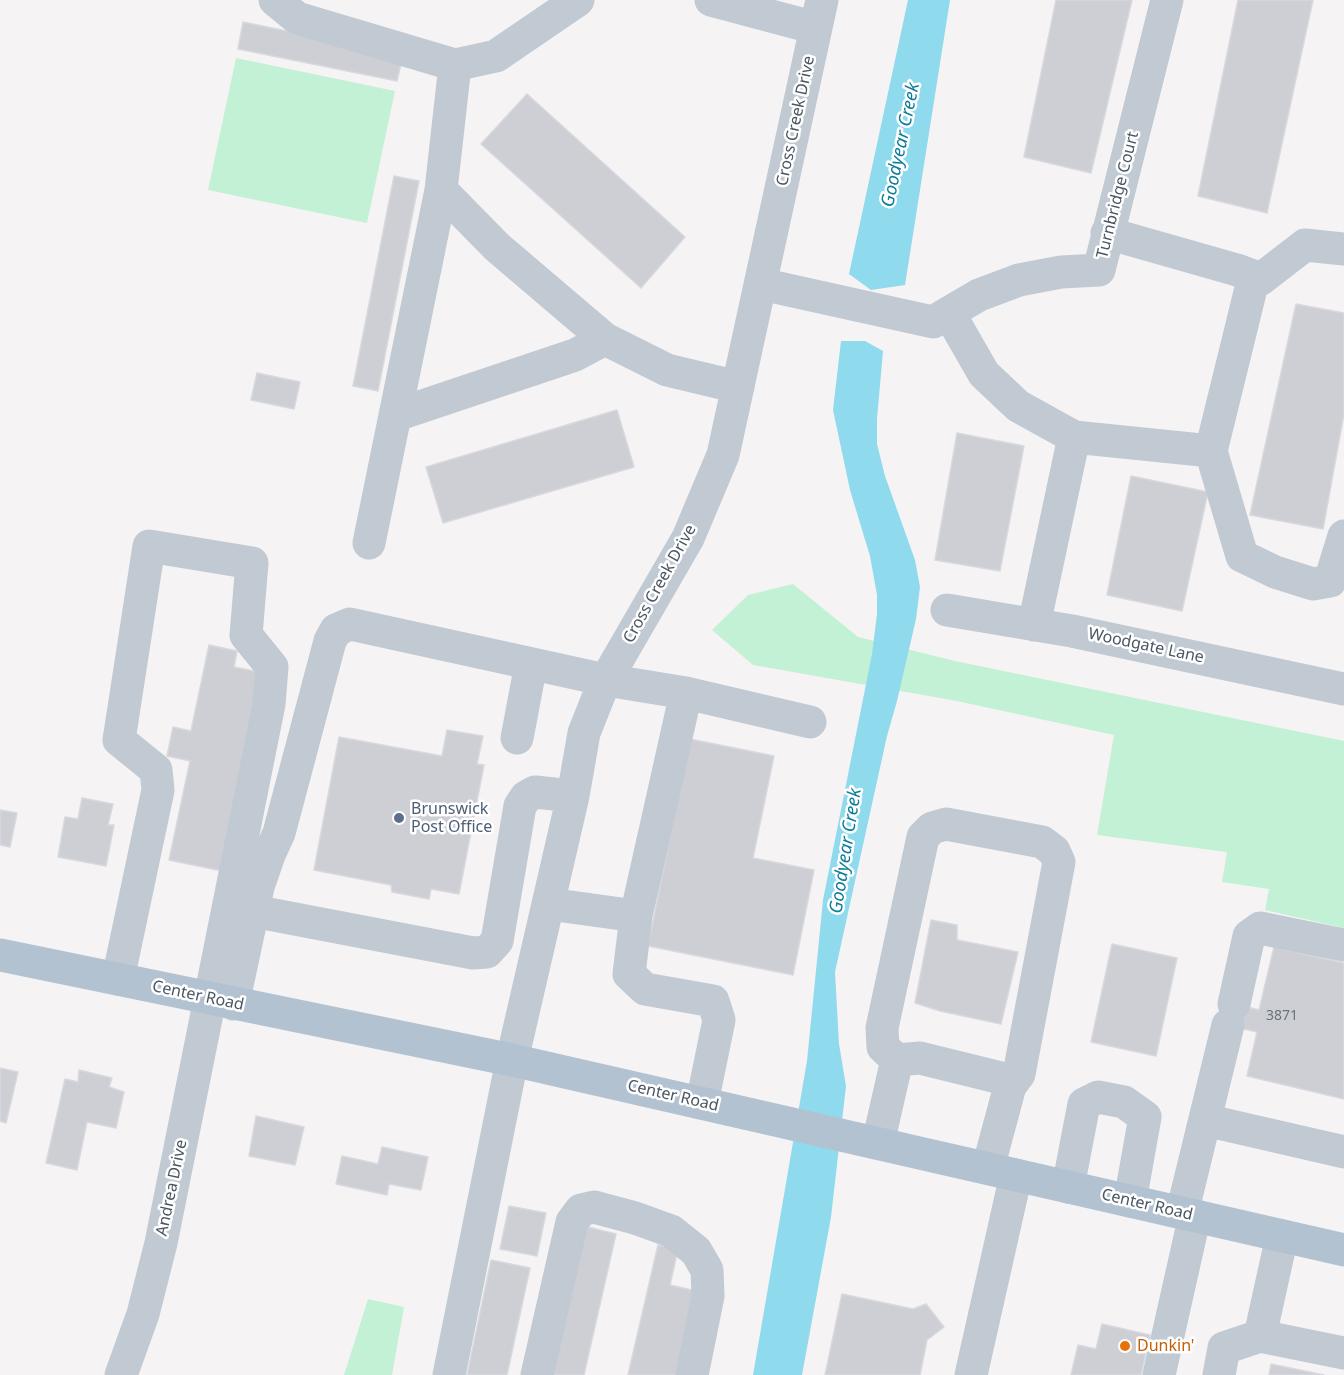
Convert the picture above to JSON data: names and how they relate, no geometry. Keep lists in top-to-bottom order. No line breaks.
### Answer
{"streets":{"main road":["Center Road"],"street":["Cross Creek Drive","Turnbridge Court","Woodgate Lane","Andrea Drive"]},"crossings":[["Cross Creek Drive","Turnbridge Court"],["Cross Creek Drive","Center Road"],["Center Road","Andrea Drive"]],"water":["Goodyear Creek"],"places":["Brunswick Post Office","Dunkin'"],"house_numbers":["3871"]}
